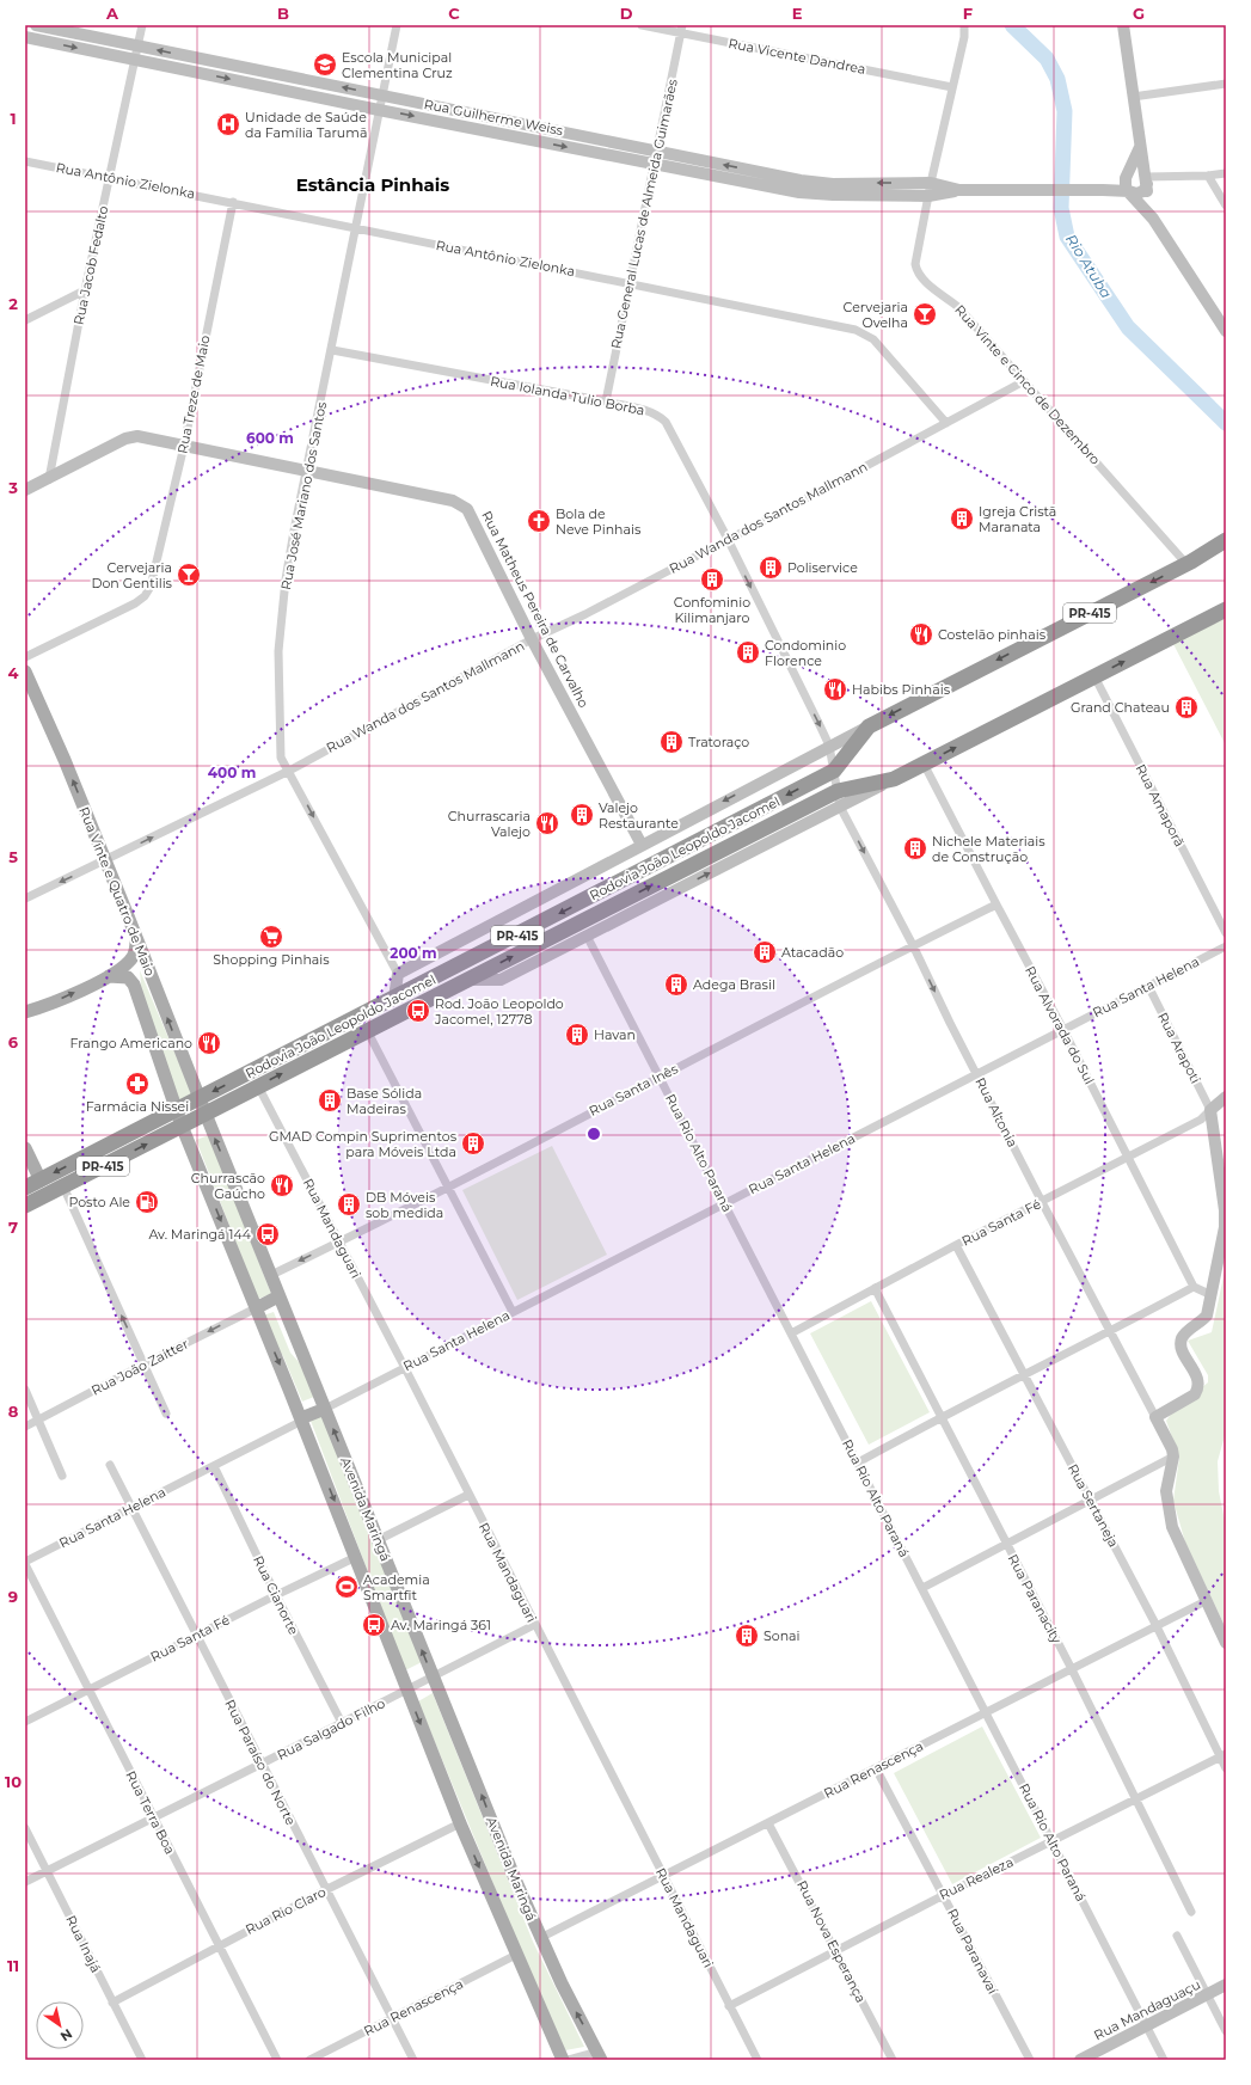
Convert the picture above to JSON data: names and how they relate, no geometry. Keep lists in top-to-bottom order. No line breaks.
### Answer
{"streets":{"highway":["PR-415","Rodovia João Leopoldo Jacomel"],"main road":["Rua Vinte e Quatro de Maio","Avenida Maringá"],"street":["Rua Vicente Dandrea","Rua Guilherme Weiss","Rua Antônio Zielonka","Rua General Lucas de Almeida Guimarães","Rua Jacob Fedalto","Rua Vinte e Cinco de Dezembro","Rua Treze de Maio","Rua Iolanda Tulio Borba","Rua José Mariano dos Santos","Rua Wanda dos Santos Mallmann","Rua Matheus Pereira de Carvalho","Rua Amaporã","Rua Santa Helena","Rua Alvorada do Sul","Rua Arapoti","Rua Santa Inês","Rua Altonia","Rua Rio Alto Paraná","Rua Santa Fé","Rua Mandaguari","Rua João Zaitter","Rua Sertaneja","Rua Cianorte","Rua Paranacity","Rua Salgado Filho","Rua Paraíso do Norte","Rua Renascença","Rua Terra Boa","Rua Realeza","Rua Rio Claro","Rua Nova Esperança","Rua Inajá","Rua Paranavaí","Rua Mandaguaçu"]},"crossings":[["Rua Vicente Dandrea","Rua General Lucas de Almeida Guimarães"],["Rua Vicente Dandrea","Rua Vinte e Cinco de Dezembro"],["Rua Guilherme Weiss","Rua General Lucas de Almeida Guimarães"],["Rua Guilherme Weiss","Rua Jacob Fedalto"],["Rua Guilherme Weiss","Rua Vinte e Cinco de Dezembro"],["Rua Guilherme Weiss","Rua José Mariano dos Santos"],["Rua Antônio Zielonka","Rua General Lucas de Almeida Guimarães"],["Rua Antônio Zielonka","Rua Jacob Fedalto"],["Rua Antônio Zielonka","Rua Treze de Maio"],["Rua Antônio Zielonka","Rua José Mariano dos Santos"],["Rua Antônio Zielonka","Rua Wanda dos Santos Mallmann"],["Rua General Lucas de Almeida Guimarães","Rua Iolanda Tulio Borba"],["Rua Jacob Fedalto","Rua Matheus Pereira de Carvalho"],["Rua Vinte e Cinco de Dezembro","Rua Wanda dos Santos Mallmann"],["Rua Vinte e Cinco de Dezembro","Rodovia João Leopoldo Jacomel"],["Rua Treze de Maio","Rua Matheus Pereira de Carvalho"],["Rua Iolanda Tulio Borba","Rua José Mariano dos Santos"],["Rua Iolanda Tulio Borba","Rua Wanda dos Santos Mallmann"],["Rua Iolanda Tulio Borba","Rodovia João Leopoldo Jacomel"],["Rua Iolanda Tulio Borba","Rua Altonia"],["Rua José Mariano dos Santos","Rua Wanda dos Santos Mallmann"],["Rua José Mariano dos Santos","Rua Matheus Pereira de Carvalho"],["Rua José Mariano dos Santos","Rodovia João Leopoldo Jacomel"],["Rua Wanda dos Santos Mallmann","Rua Matheus Pereira de Carvalho"],["Rua Wanda dos Santos Mallmann","Rua Vinte e Quatro de Maio"],["Rua Matheus Pereira de Carvalho","Rodovia João Leopoldo Jacomel"],["Rua Amaporã","Rodovia João Leopoldo Jacomel"],["Rodovia João Leopoldo Jacomel","Rua Vinte e Quatro de Maio"],["Rodovia João Leopoldo Jacomel","Rua Alvorada do Sul"],["Rodovia João Leopoldo Jacomel","Rua Altonia"],["Rodovia João Leopoldo Jacomel","Rua Rio Alto Paraná"],["Rodovia João Leopoldo Jacomel","Rua Mandaguari"],["Rodovia João Leopoldo Jacomel","Avenida Maringá"],["Rua Vinte e Quatro de Maio","Avenida Maringá"],["Rua Santa Helena","Rua Alvorada do Sul"],["Rua Santa Helena","Rua Arapoti"],["Rua Santa Helena","Rua Altonia"],["Rua Santa Helena","Rua Rio Alto Paraná"],["Rua Santa Helena","Rua Mandaguari"],["Rua Santa Helena","Avenida Maringá"],["Rua Santa Helena","Rua Cianorte"],["Rua Santa Helena","Rua Paraíso do Norte"],["Rua Santa Helena","Rua Terra Boa"],["Rua Alvorada do Sul","Rua Santa Inês"],["Rua Alvorada do Sul","Rua Santa Fé"],["Rua Arapoti","Rua Santa Fé"],["Rua Santa Inês","Rua Altonia"],["Rua Santa Inês","Rua Rio Alto Paraná"],["Rua Santa Inês","Rua Mandaguari"],["Rua Santa Inês","Avenida Maringá"],["Rua Altonia","Rua Santa Fé"],["Rua Rio Alto Paraná","Rua Santa Fé"],["Rua Rio Alto Paraná","Rua Renascença"],["Rua Rio Alto Paraná","Rua Realeza"],["Rua Rio Alto Paraná","Rua Mandaguaçu"],["Rua Santa Fé","Rua Sertaneja"],["Rua Santa Fé","Avenida Maringá"],["Rua Santa Fé","Rua Cianorte"],["Rua Santa Fé","Rua Paranacity"],["Rua Santa Fé","Rua Paraíso do Norte"],["Rua Santa Fé","Rua Terra Boa"],["Rua Mandaguari","Rua Salgado Filho"],["Rua Mandaguari","Rua Renascença"],["Rua Mandaguari","Rua Realeza"],["Rua João Zaitter","Avenida Maringá"],["Rua Sertaneja","Rua Renascença"],["Rua Sertaneja","Rua Realeza"],["Avenida Maringá","Rua Salgado Filho"],["Avenida Maringá","Rua Renascença"],["Avenida Maringá","Rua Rio Claro"],["Rua Cianorte","Rua Salgado Filho"],["Rua Paranacity","Rua Renascença"],["Rua Paranacity","Rua Realeza"],["Rua Salgado Filho","Rua Paraíso do Norte"],["Rua Salgado Filho","Rua Terra Boa"],["Rua Salgado Filho","Rua Inajá"],["Rua Paraíso do Norte","Rua Renascença"],["Rua Paraíso do Norte","Rua Rio Claro"],["Rua Renascença","Rua Nova Esperança"],["Rua Renascença","Rua Paranavaí"],["Rua Terra Boa","Rua Rio Claro"],["Rua Realeza","Rua Nova Esperança"],["Rua Realeza","Rua Paranavaí"],["Rua Rio Claro","Rua Inajá"]],"one_way":["Rua Altonia","Rua João Zaitter"],"districts":["Estância Pinhais"],"water":["Rio Atuba"],"places":{"school or university":["Escola Municipal Clementina Cruz"],"hospital":["Unidade de Saúde da Família Tarumã"],"bar":["Cervejaria Ovelha","Cervejaria Don Gentilis"],"building":["Igreja Cristã Maranata","Poliservice","Confominio Kilimanjaro","Condominio Florence","Grand Chateau","Tratoraço","Valejo Restaurante","Nichele Materiais de Construção","Atacadão","Adega Brasil","Havan","Base Sólida Madeiras","GMAD Compin Suprimentos para Móveis Ltda","DB Móveis sob medida","Sonai"],"church":["Bola de Neve Pinhais"],"restaurant":["Costelão pinhais","Habibs Pinhais","Churrascaria Valejo","Frango Americano","Churrascão Gaúcho"],"supermarket":["Shopping Pinhais"],"bus stop":["Rod. João Leopoldo Jacomel, 12778","Av. Maringá 144","Av. Maringá 361"],"pharmacy":["Farmácia Nissei"],"fuel station":["Posto Ale"],"sports":["Academia Smartfit"]},"north":"bottom right","grid":{"columns":["A","B","C","D","E","F","G"],"rows":["1","2","3","4","5","6","7","8","9","10","11"]},"rings":["600 m","400 m","200 m"]}
